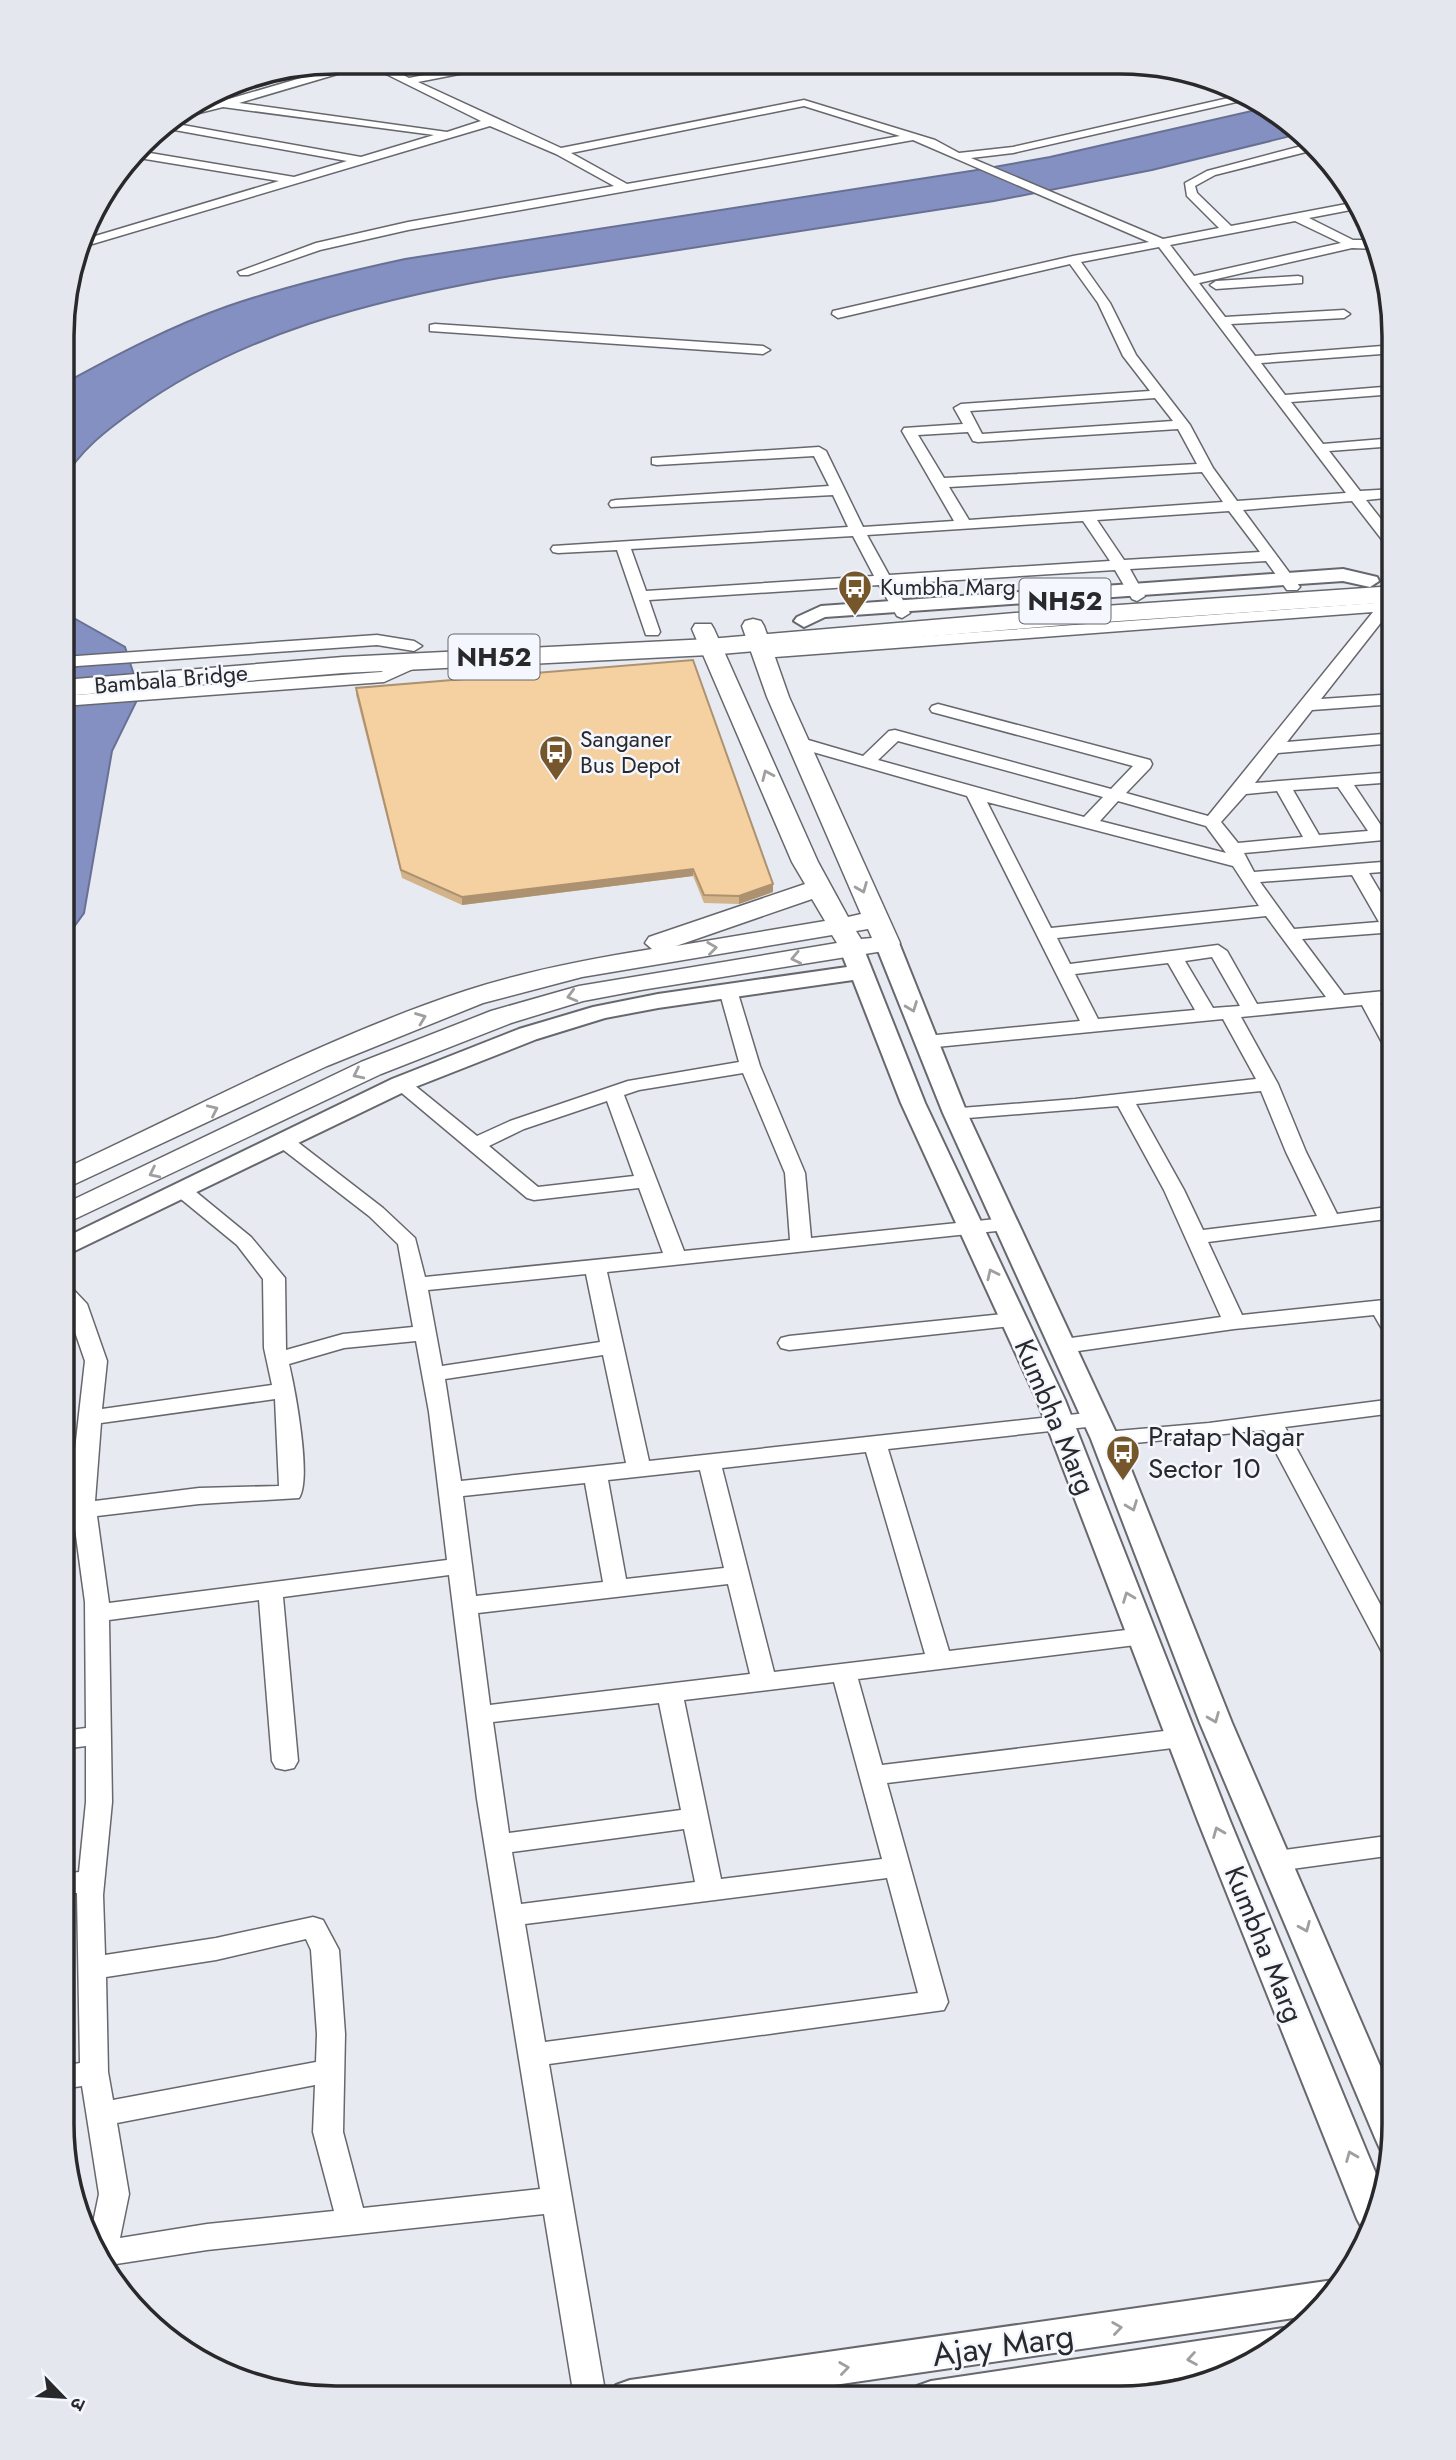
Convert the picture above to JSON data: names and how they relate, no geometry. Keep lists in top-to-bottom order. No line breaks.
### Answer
{"streets":{"highway":["NH52","Bambala Bridge"],"main road":["Kumbha Marg"],"street":["Ajay Marg"]},"crossings":[["NH52","Bambala Bridge"],["NH52","Kumbha Marg"]],"places":{"bus stop":["Kumbha Marg","Sanganer Bus Depot","Pratap Nagar Sector 10"]},"north":"bottom right"}
